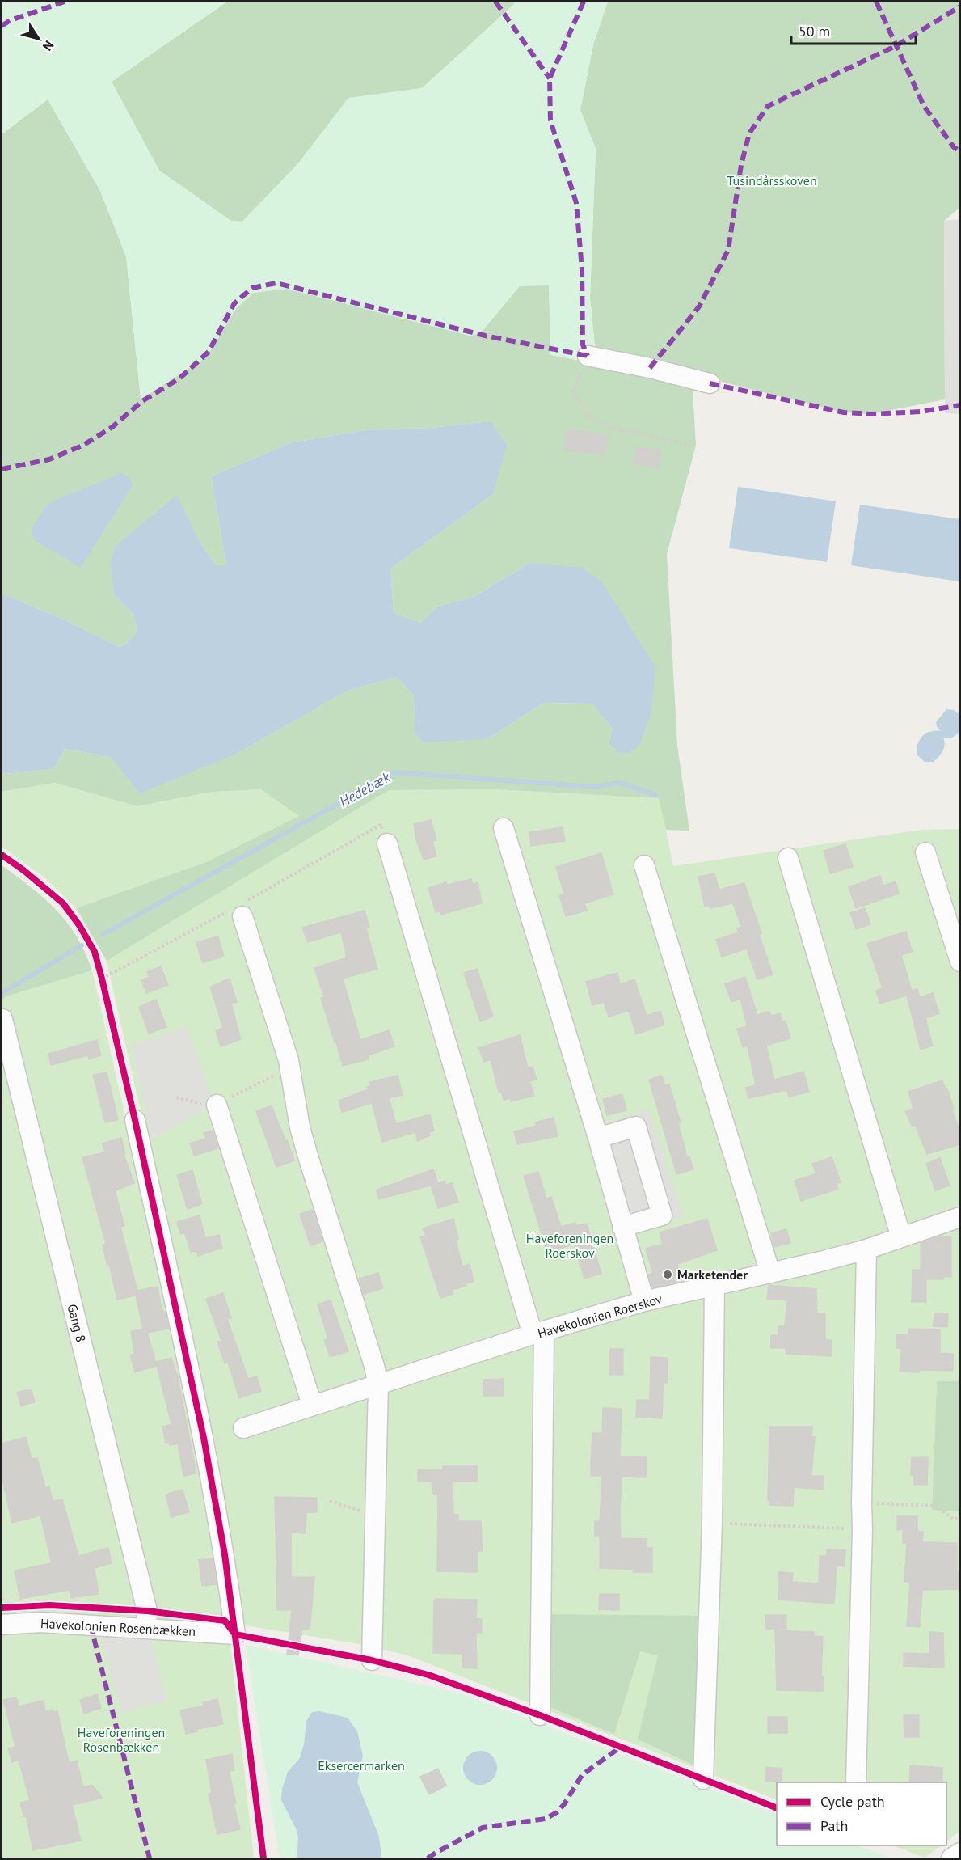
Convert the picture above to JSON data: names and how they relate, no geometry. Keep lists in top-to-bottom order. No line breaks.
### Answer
{"streets":{"street":["Havekolonien Roerskov","Gang 8","Havekolonien Rosenbækken"]},"crossings":[["Gang 8","Havekolonien Rosenbækken"]],"water":["Hedebæk"],"parks":["Tusindårsskoven","Haveforeningen Roerskov","Haveforeningen Rosenbækken","Eksercermarken"],"places":["Marketender"],"legend":["Cycle path","Path"],"scale_bar":"50 m","north":"bottom right"}
